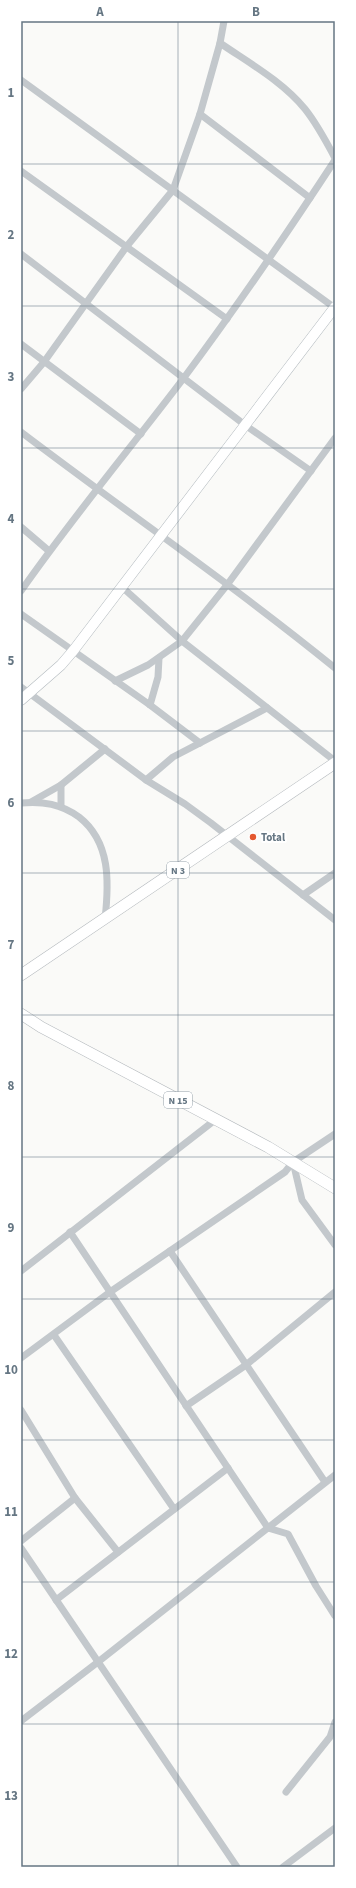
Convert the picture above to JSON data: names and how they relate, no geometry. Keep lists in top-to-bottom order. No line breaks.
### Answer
{"streets":{"main road":["N 3","N 15"]},"places":["Total"],"grid":{"columns":["A","B"],"rows":["1","2","3","4","5","6","7","8","9","10","11","12","13"]}}
